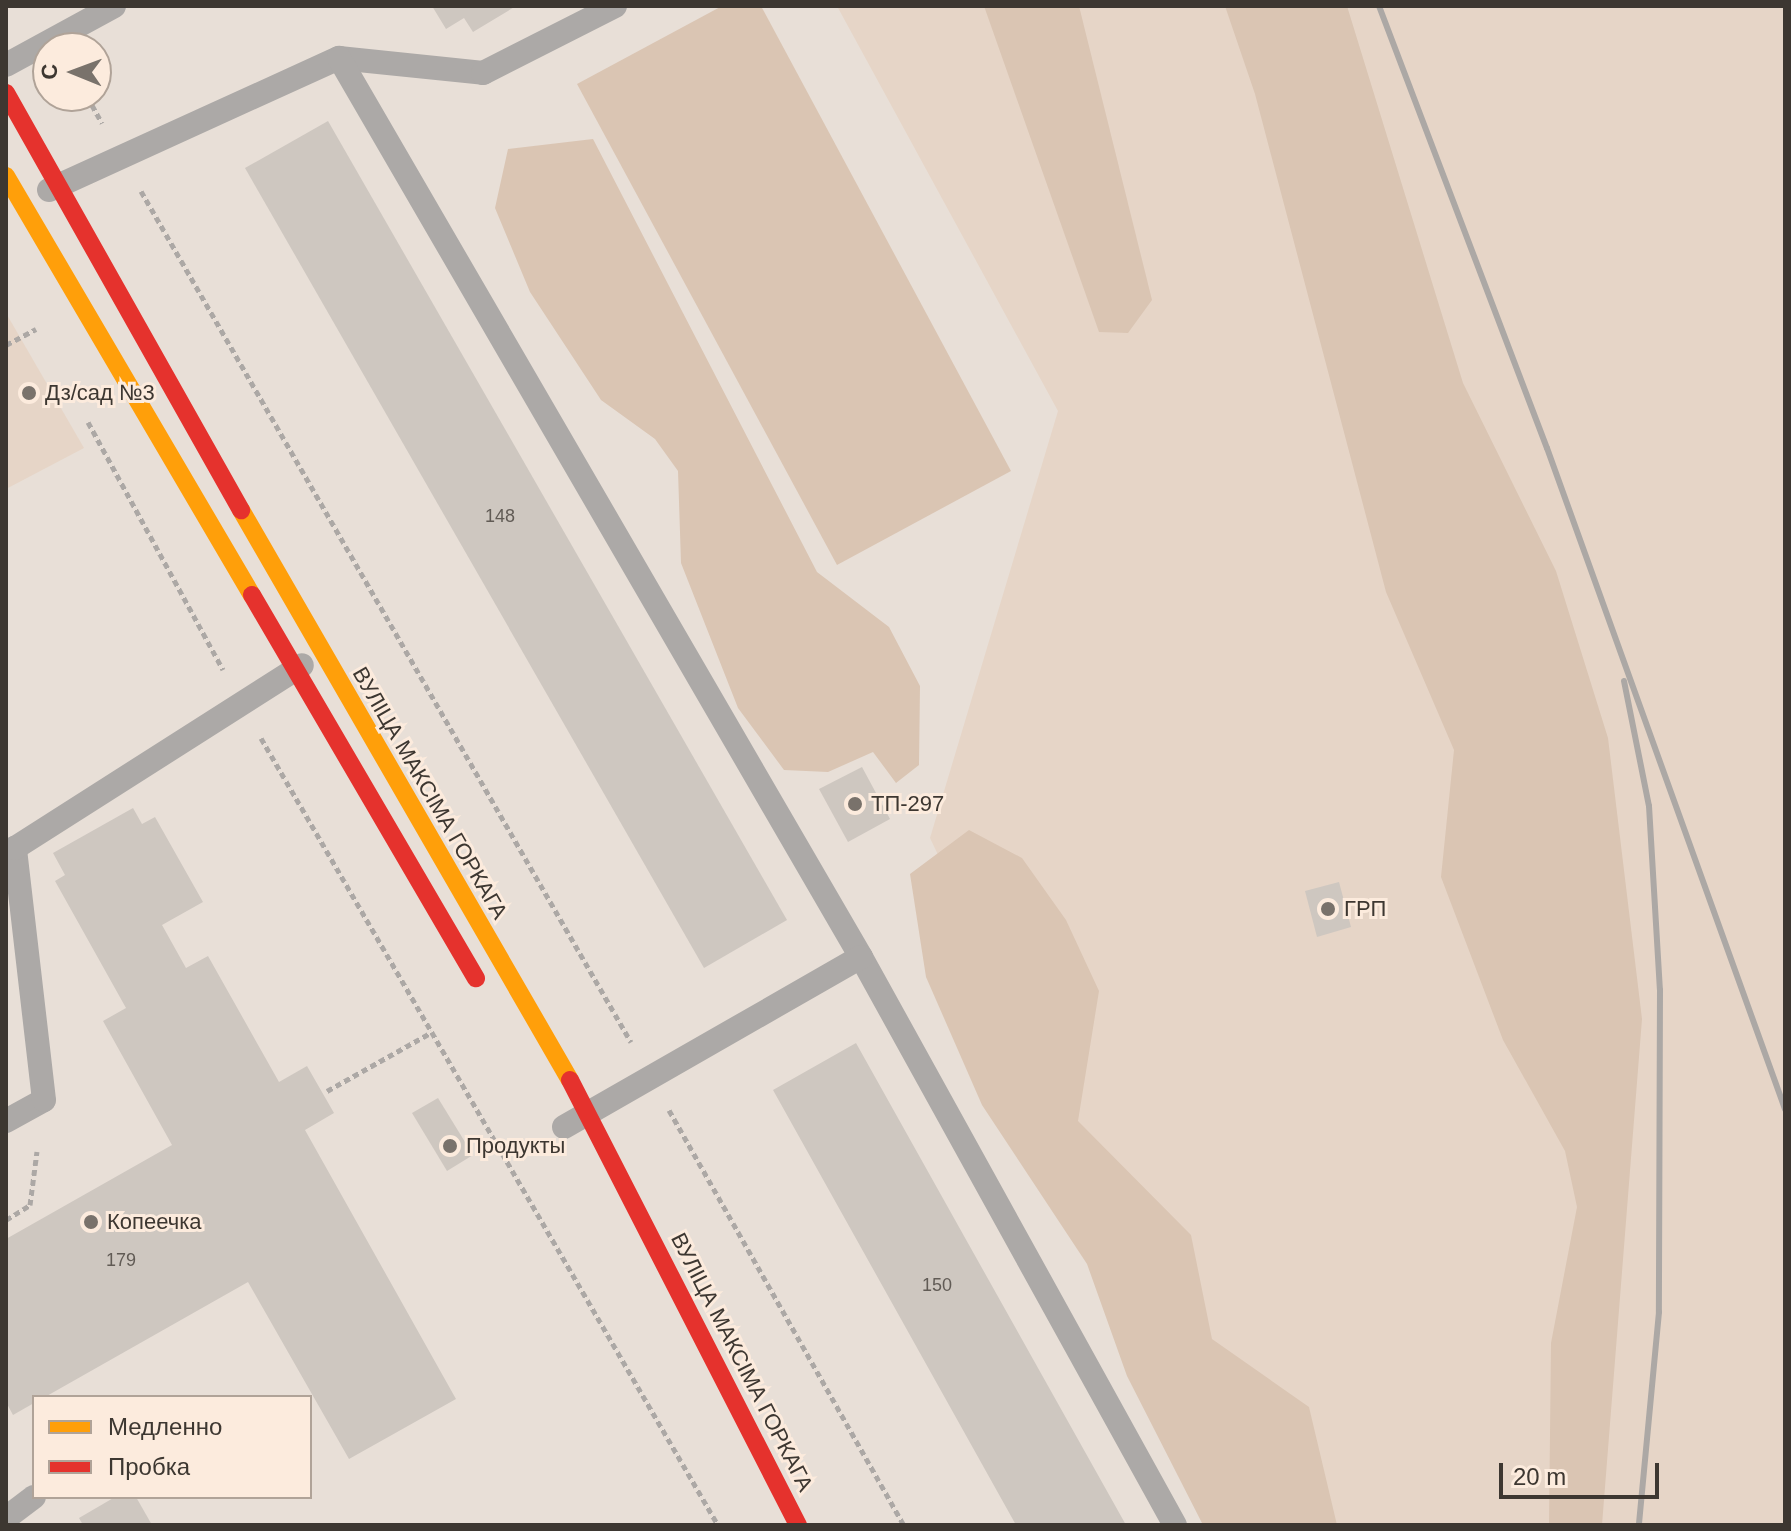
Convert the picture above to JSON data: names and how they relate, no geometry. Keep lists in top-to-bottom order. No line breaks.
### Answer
{"streets":{"main road":["ВУЛІЦА МАКСІМА ГОРКАГА"]},"places":["Дз/сад №3","ТП-297","ГРП","Продукты","Копеечка"],"house_numbers":["148","179","150"],"legend":["Медленно","Пробка"],"scale_bar":"20 m","north":"left"}
